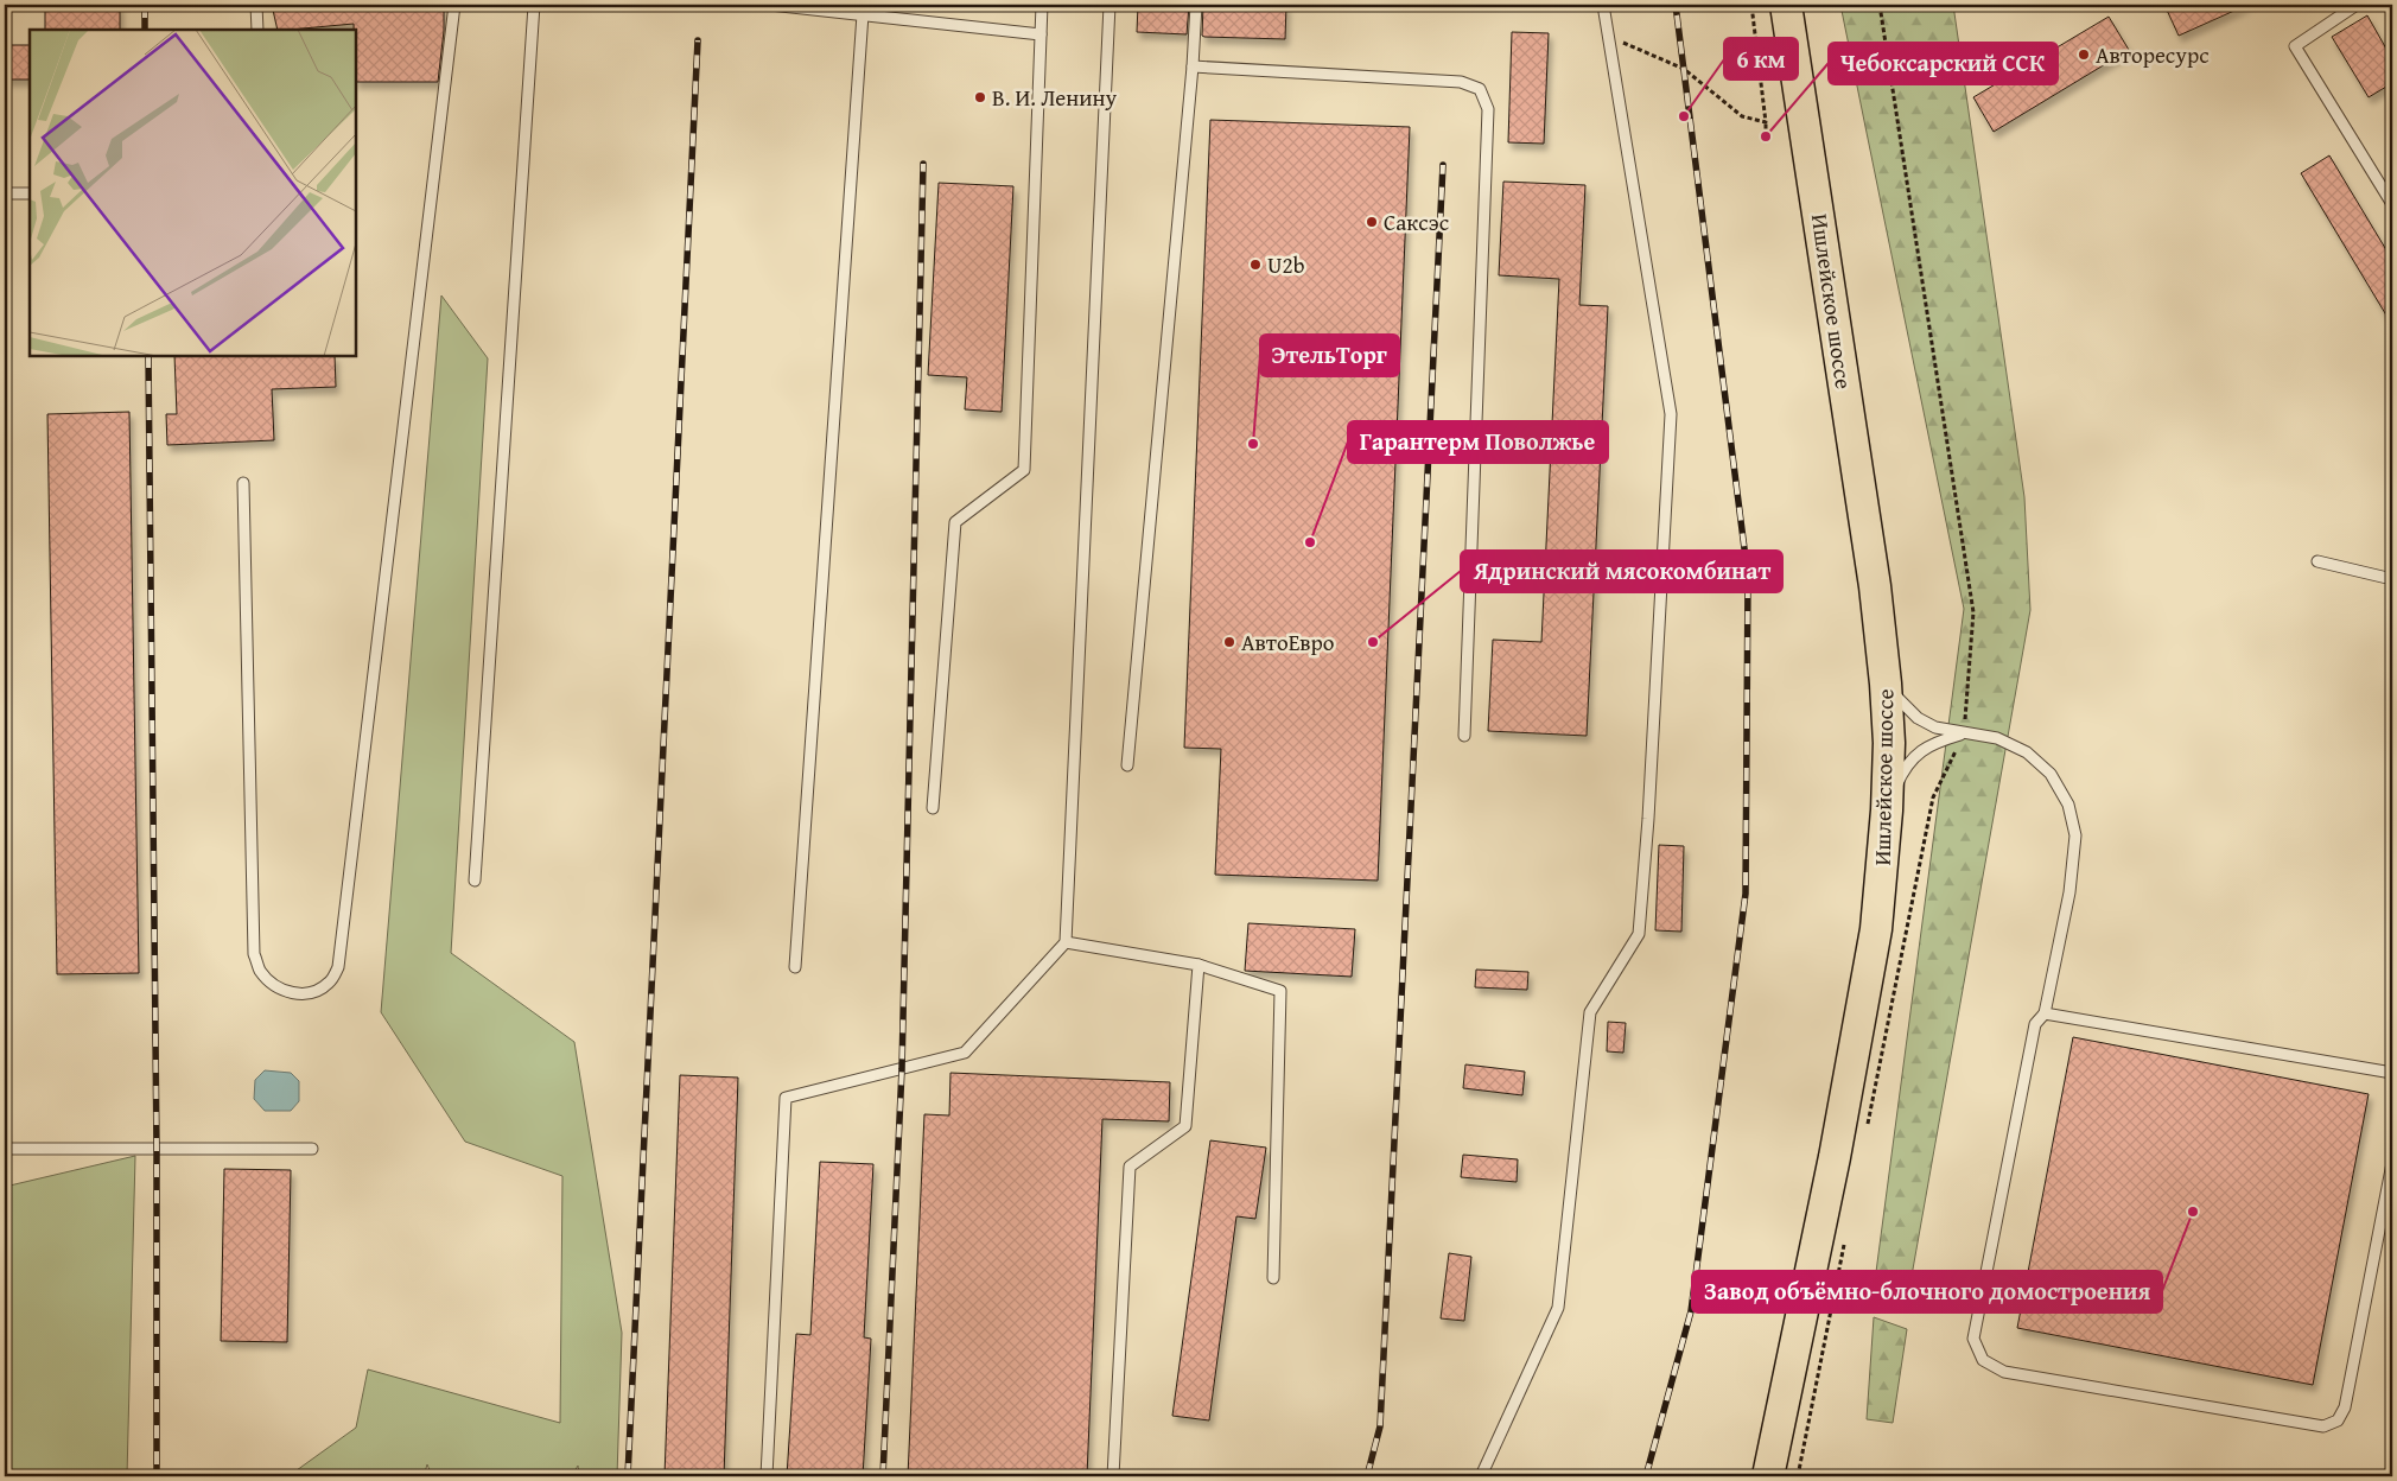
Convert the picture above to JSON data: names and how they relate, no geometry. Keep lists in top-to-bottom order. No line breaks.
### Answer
{"streets":{"main road":["Ишлейское шоссе"]},"places":["Авторесурс","В. И. Ленину","6 км","Чебоксарский ССК","Саксэс","U2b","ЭтельТорг","Гарантерм Поволжье","АвтоЕвро","Ядринский мясокомбинат","Завод объёмно-блочного домостроения"]}
